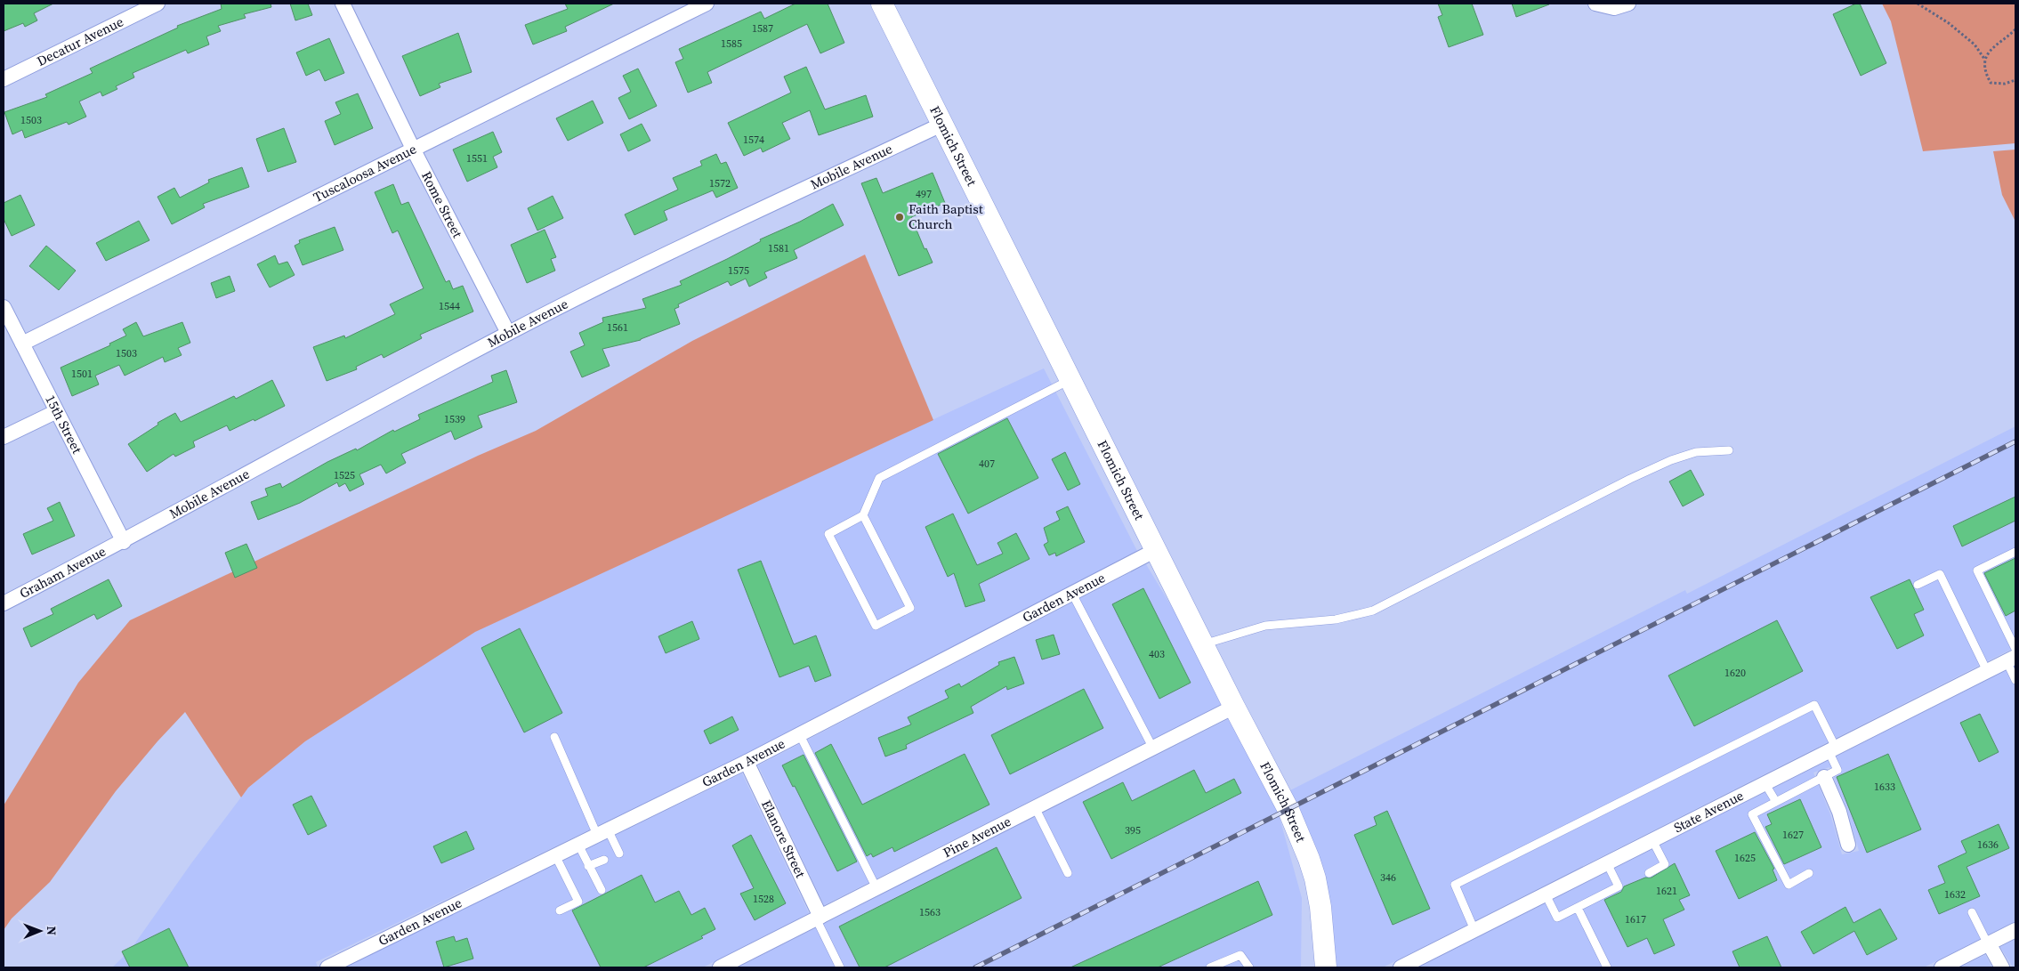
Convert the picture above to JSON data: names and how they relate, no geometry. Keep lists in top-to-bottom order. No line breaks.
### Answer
{"streets":{"street":["Decatur Avenue","Flomich Street","Mobile Avenue","Tuscaloosa Avenue","Rome Street","15th Street","Graham Avenue","Garden Avenue","State Avenue","Pine Avenue","Elanore Street"]},"crossings":[["Flomich Street","Mobile Avenue"],["Flomich Street","Garden Avenue"],["Flomich Street","Pine Avenue"],["Mobile Avenue","Rome Street"],["Mobile Avenue","15th Street"],["Mobile Avenue","Graham Avenue"],["Tuscaloosa Avenue","Rome Street"],["Tuscaloosa Avenue","15th Street"],["15th Street","Graham Avenue"],["Garden Avenue","Elanore Street"],["Pine Avenue","Elanore Street"]],"places":["Faith Baptist Church"],"house_numbers":["1587","1585","1503","1574","1551","1572","497","1581","1575","1544","1561","1503","1501","1539","407","1525","403","1620","1633","395","1627","1636","1625","346","1621","1632","1528","1563","1617"],"north":"right"}
